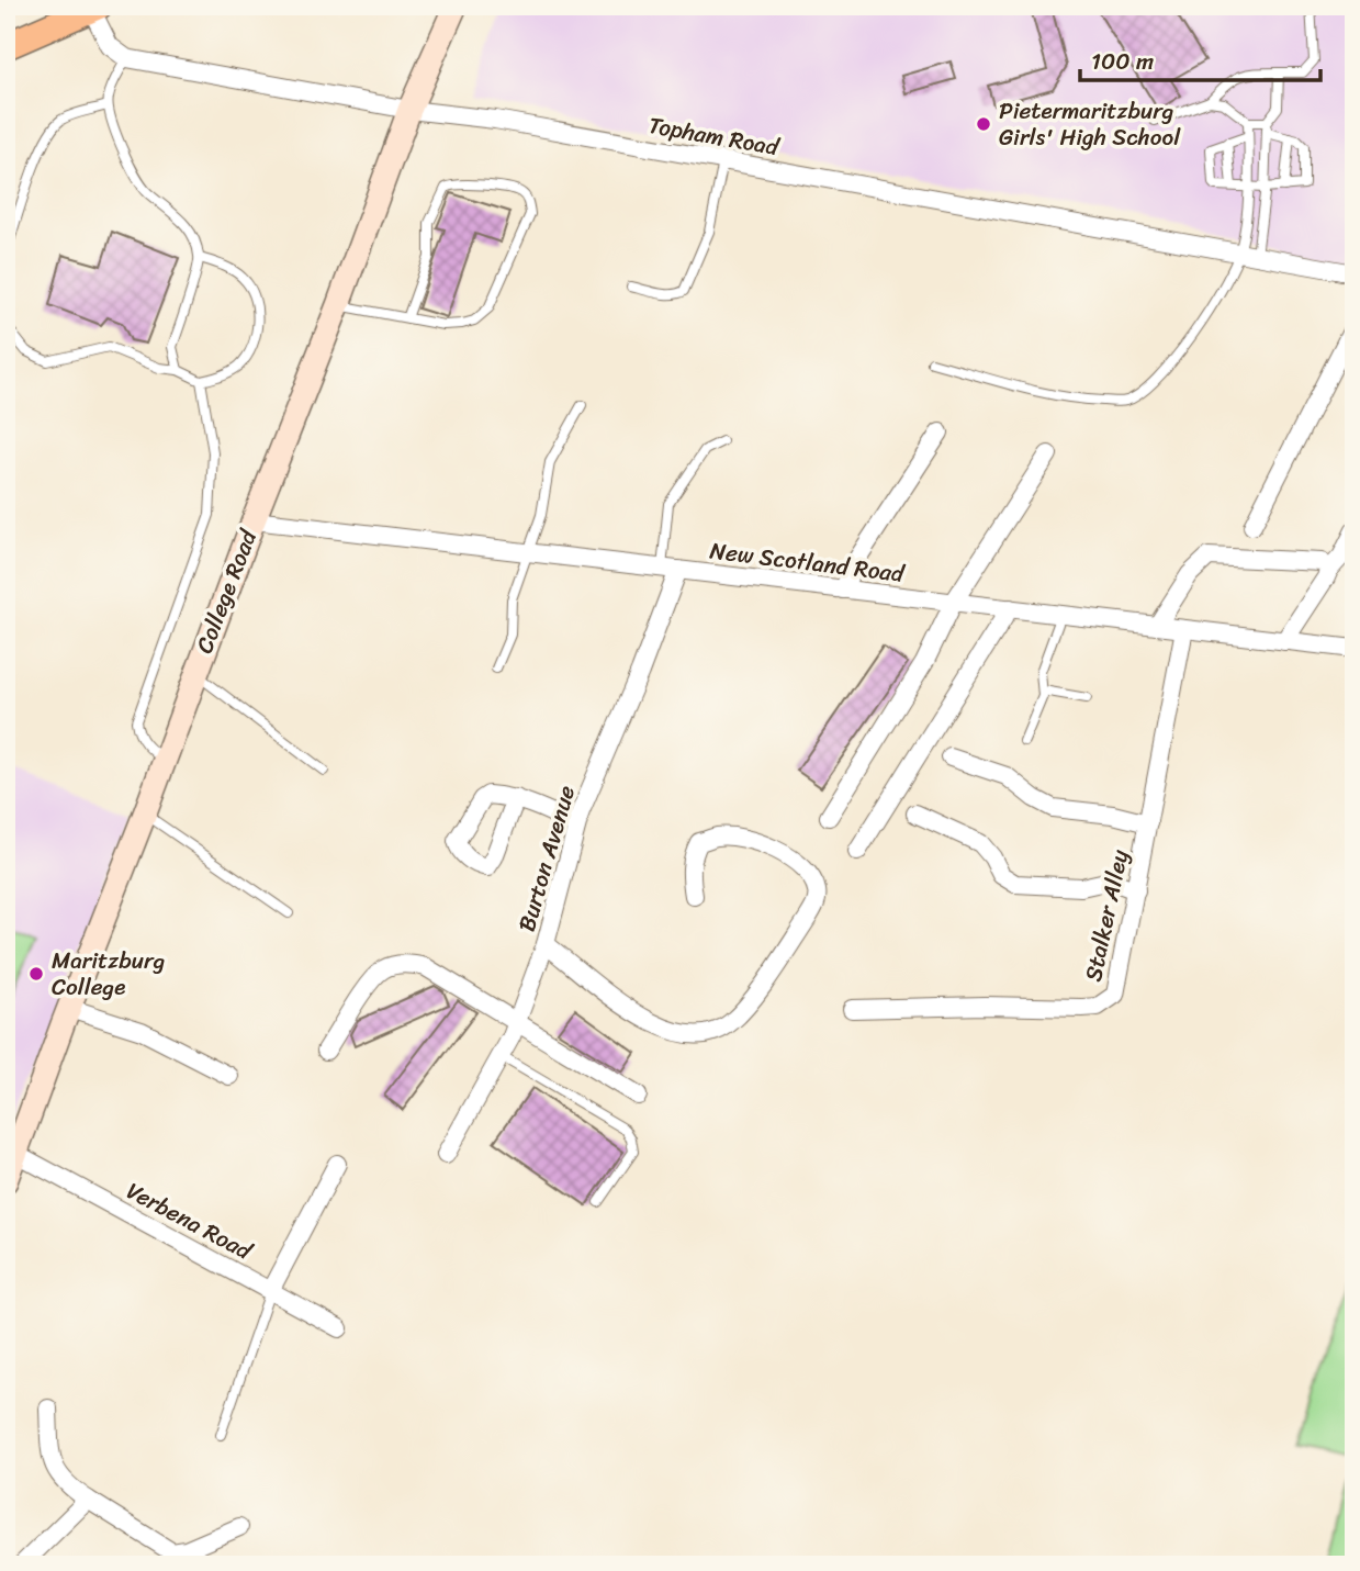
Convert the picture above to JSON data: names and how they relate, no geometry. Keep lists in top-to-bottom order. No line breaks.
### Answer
{"streets":{"street":["Topham Road","New Scotland Road","College Road","Burton Avenue","Stalker Alley","Verbena Road"]},"crossings":[["Topham Road","College Road"],["New Scotland Road","College Road"],["New Scotland Road","Burton Avenue"],["New Scotland Road","Stalker Alley"],["College Road","Verbena Road"]],"places":["Pietermaritzburg Girls' High School","Maritzburg College"],"scale_bar":"100 m"}
